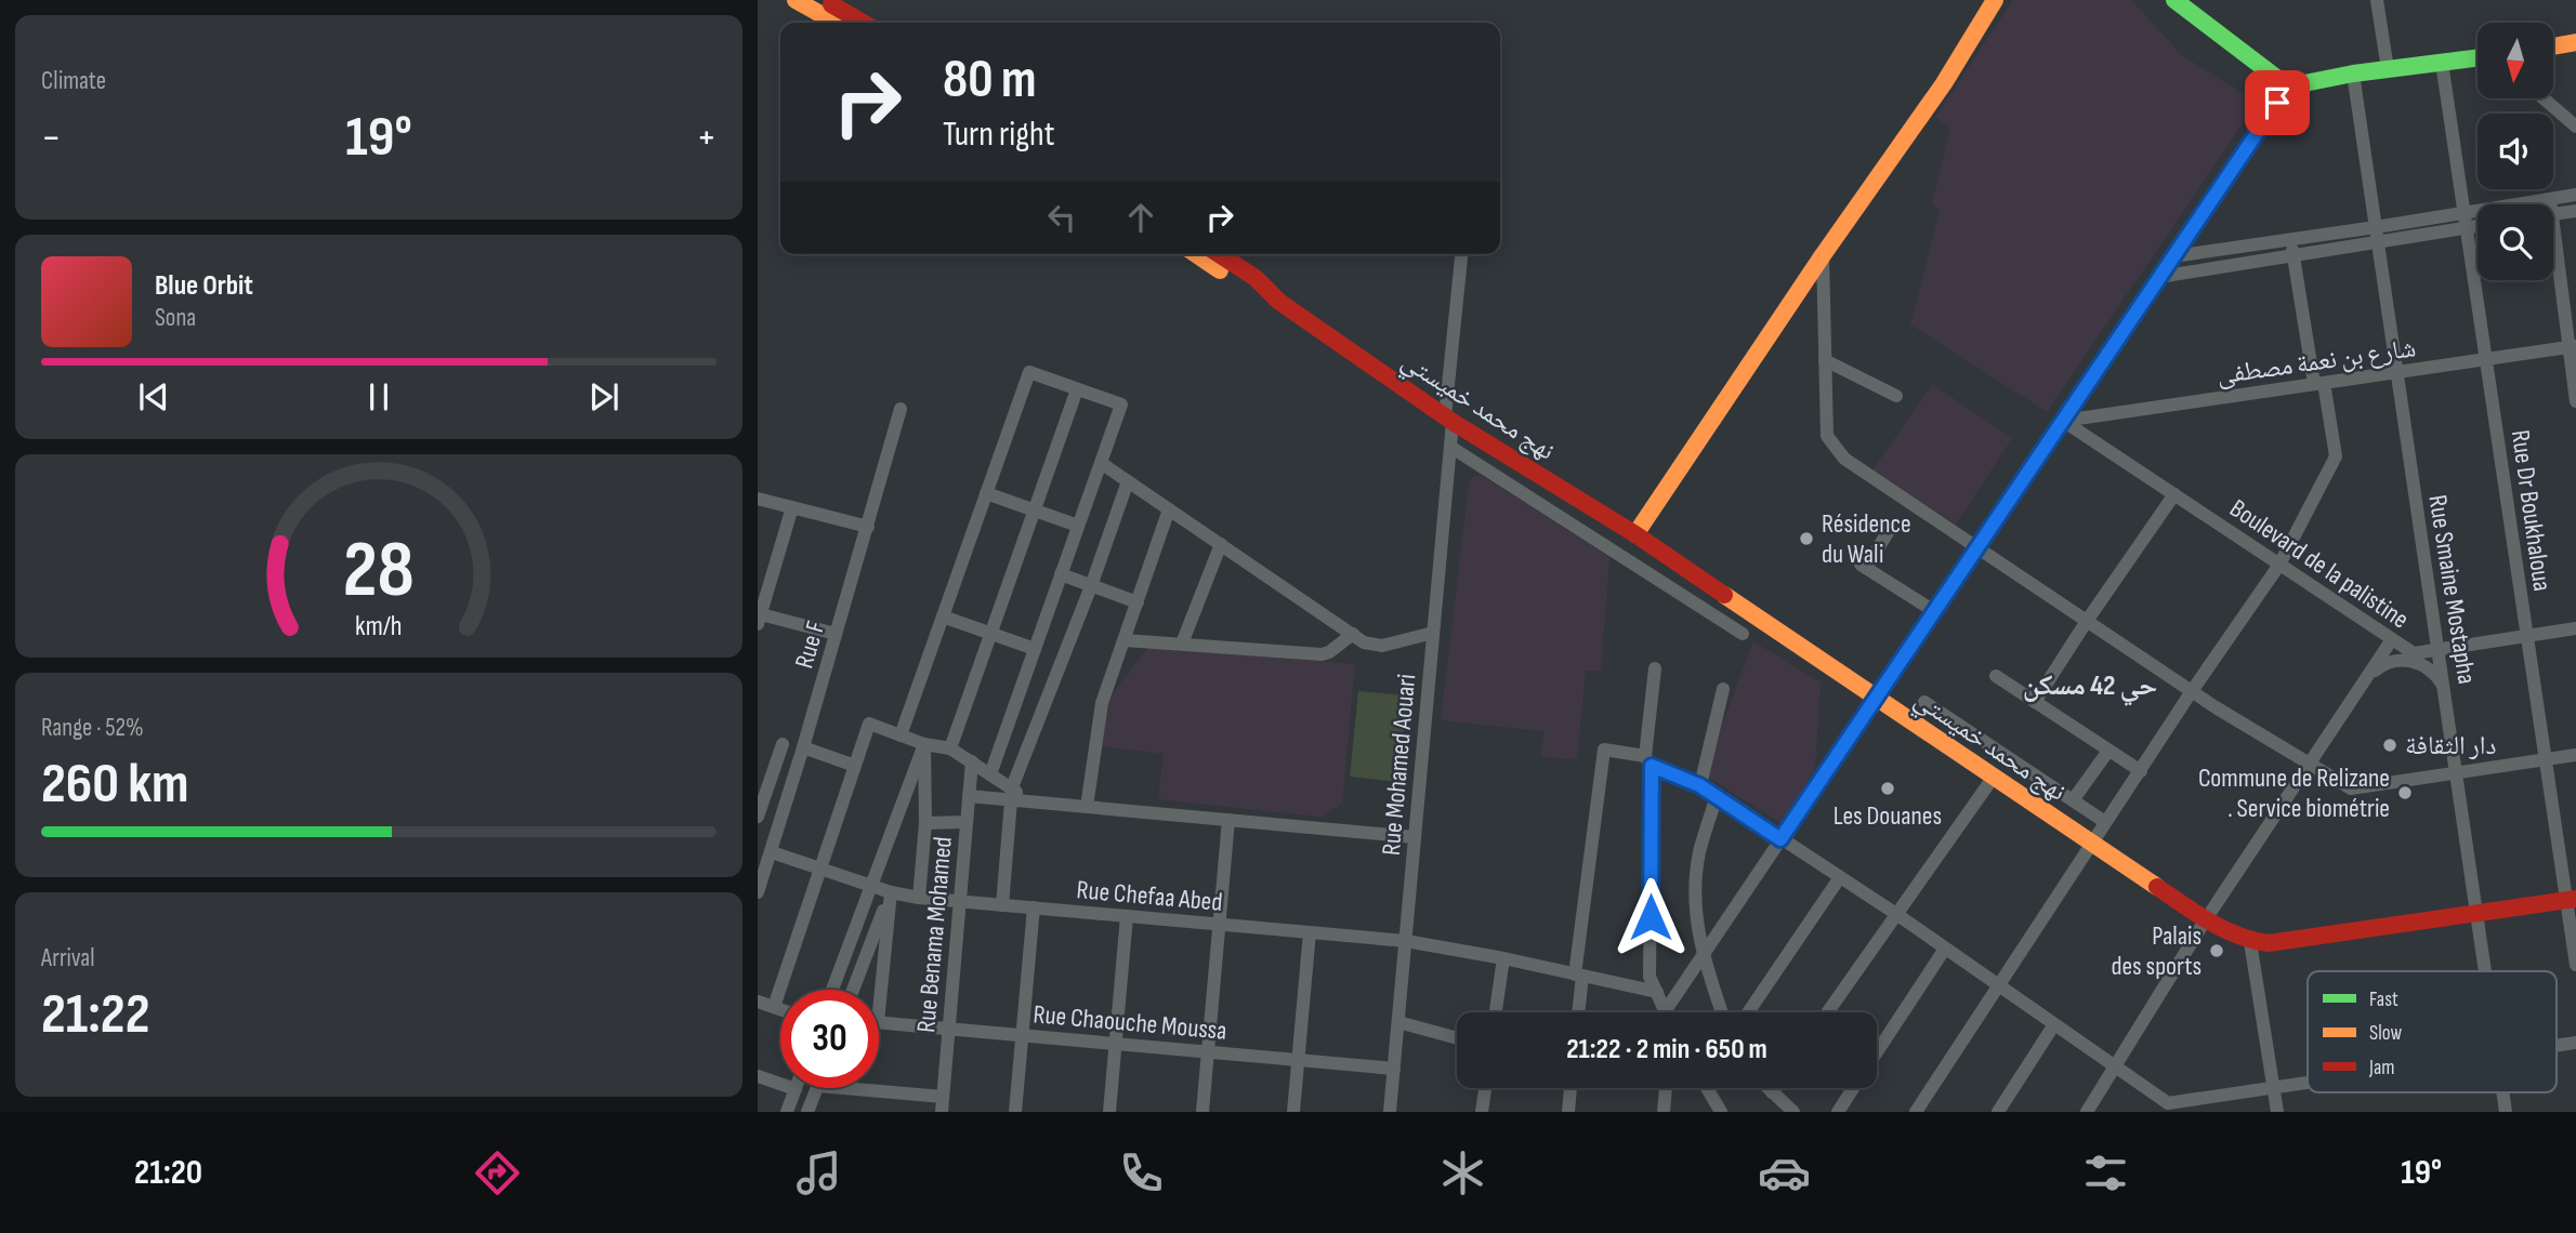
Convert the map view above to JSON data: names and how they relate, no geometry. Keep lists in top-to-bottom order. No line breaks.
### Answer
{"streets":{"main road":["نهج محمد خميستي"],"street":["شارع بن نعمة مصطفى","Rue Dr Boukhaloua","Boulevard de la palistine","Rue Smaine Mostapha","Rue F","Rue Mohamed Aouari","Rue Chefaa Abed","Rue Benama Mohamed","Rue Chaouche Moussa"]},"crossings":[["شارع بن نعمة مصطفى","Rue Dr Boukhaloua"],["شارع بن نعمة مصطفى","Boulevard de la palistine"],["شارع بن نعمة مصطفى","Rue Smaine Mostapha"],["نهج محمد خميستي","Rue Dr Boukhaloua"],["نهج محمد خميستي","Rue Smaine Mostapha"],["نهج محمد خميستي","Rue Mohamed Aouari"],["Rue Dr Boukhaloua","Boulevard de la palistine"],["Boulevard de la palistine","Rue Smaine Mostapha"],["Rue F","Rue Chefaa Abed"],["Rue Mohamed Aouari","Rue Chefaa Abed"],["Rue Mohamed Aouari","Rue Chaouche Moussa"],["Rue Chefaa Abed","Rue Benama Mohamed"],["Rue Benama Mohamed","Rue Chaouche Moussa"]],"districts":["حي 42 مسكن"],"places":["Résidence du Wali","دار الثقافة","Les Douanes","Commune de Relizane . Service biométrie","Palais des sports"],"legend":["Fast","Slow","Jam"],"north":"bottom","page":{"tile":["Climate",["Range · 52%","260 km"],["Arrival","21:22"]],"turn":["80 m","Turn right"],"heat":["−","19°","+"],"song":["Blue Orbit","Sona"],"limit":"30","trip":"21:22 · 2 min · 650 m","tabs":["21:20","19°"],"gauge":["28","km/h"]}}
